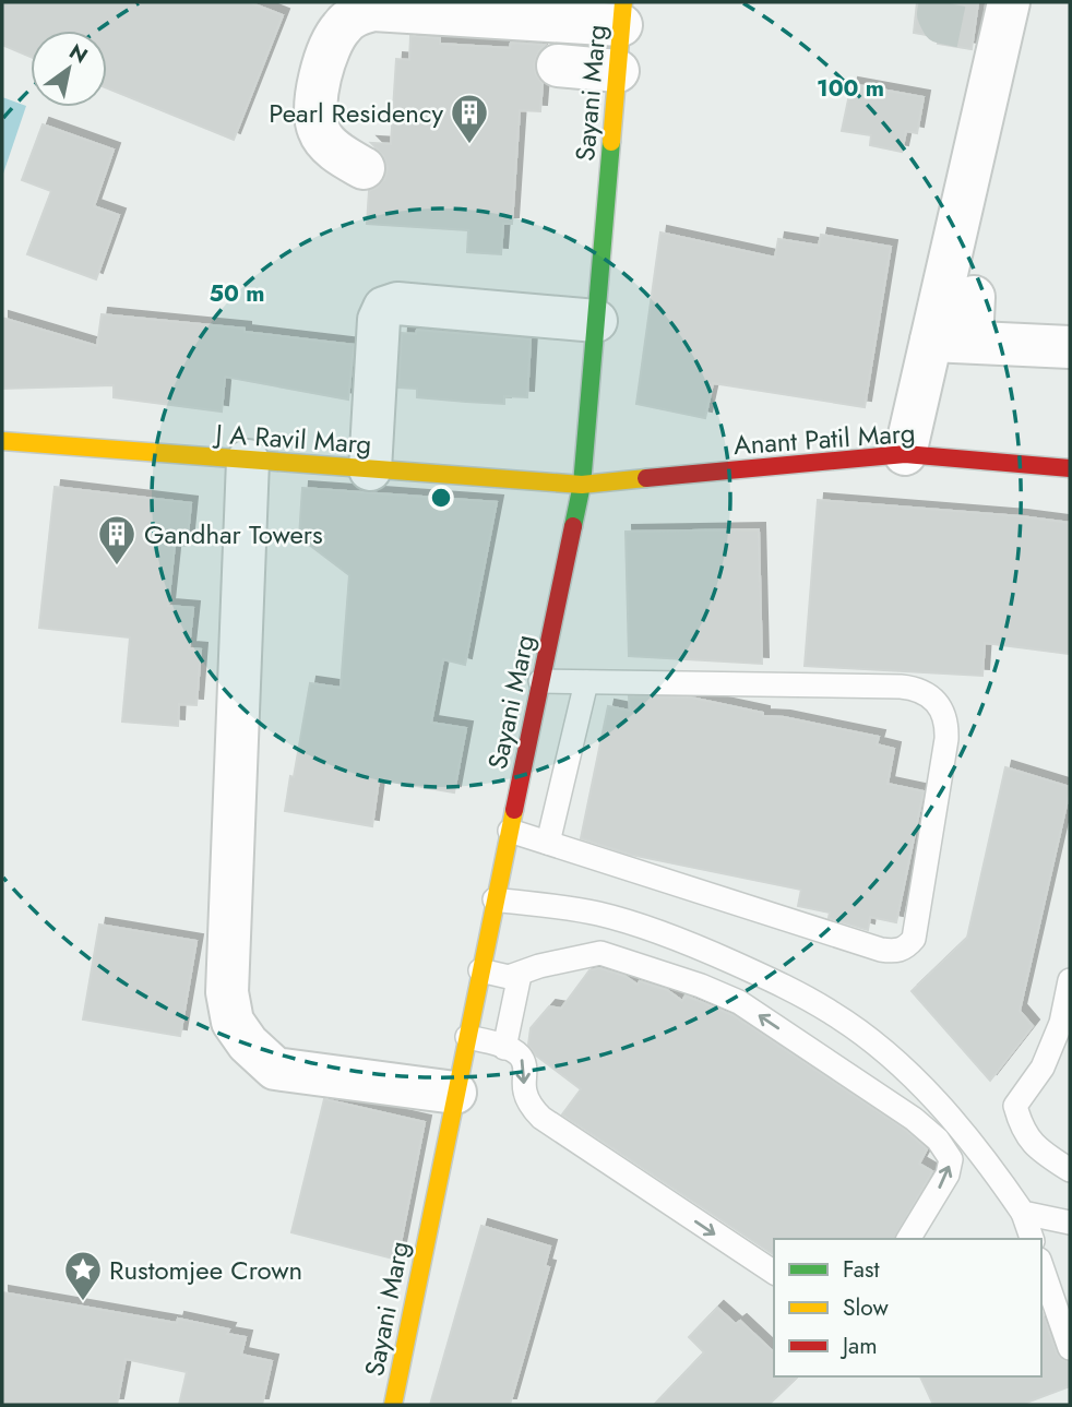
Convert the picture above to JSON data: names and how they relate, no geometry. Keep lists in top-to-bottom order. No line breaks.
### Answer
{"streets":{"main road":["Sayani Marg","J A Ravil Marg","Anant Patil Marg"]},"crossings":[["Sayani Marg","J A Ravil Marg"],["Sayani Marg","Anant Patil Marg"],["J A Ravil Marg","Anant Patil Marg"]],"places":{"building":["Pearl Residency","Gandhar Towers"],"place":["Rustomjee Crown"]},"legend":["Fast","Slow","Jam"],"north":"top right","rings":["100 m","50 m"]}
